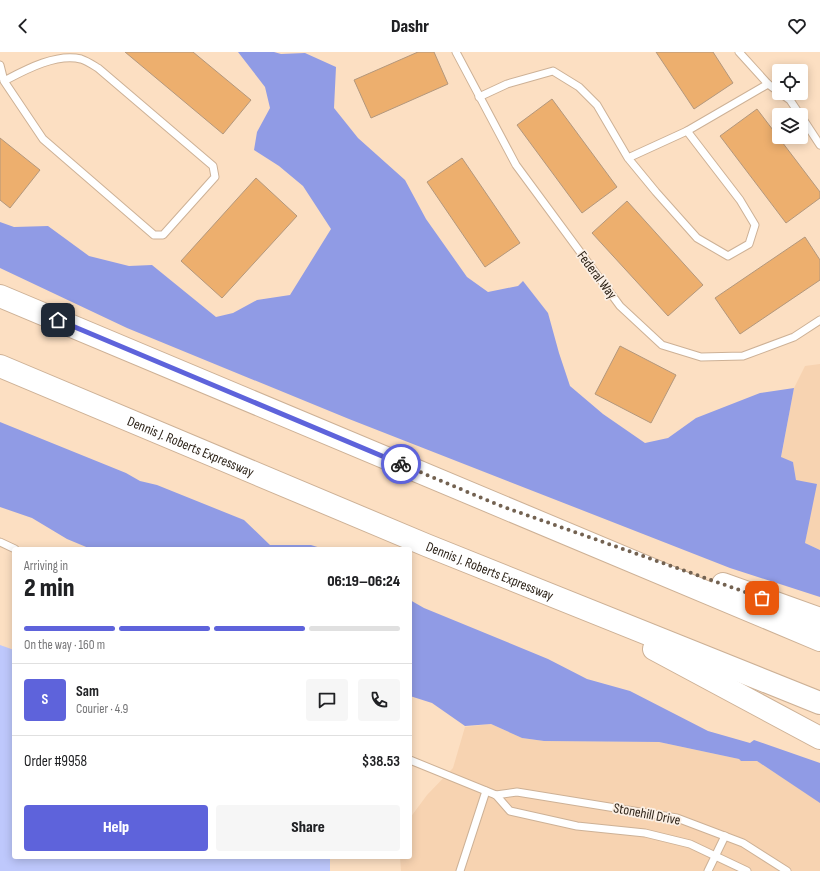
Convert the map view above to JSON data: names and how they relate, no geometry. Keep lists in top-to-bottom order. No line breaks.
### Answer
{"streets":{"highway":["Dennis J. Roberts Expressway"],"lane":["Federal Way","Stonehill Drive"]},"page":{"header":"Dashr","heading":["2 min","Arriving in","06:19–06:24"],"panel":["Sam","Courier · 4.9","Order #9958","$38.53"],"bar":"On the way · 160 m","round":"S","buttons":["Help","Share"]}}
